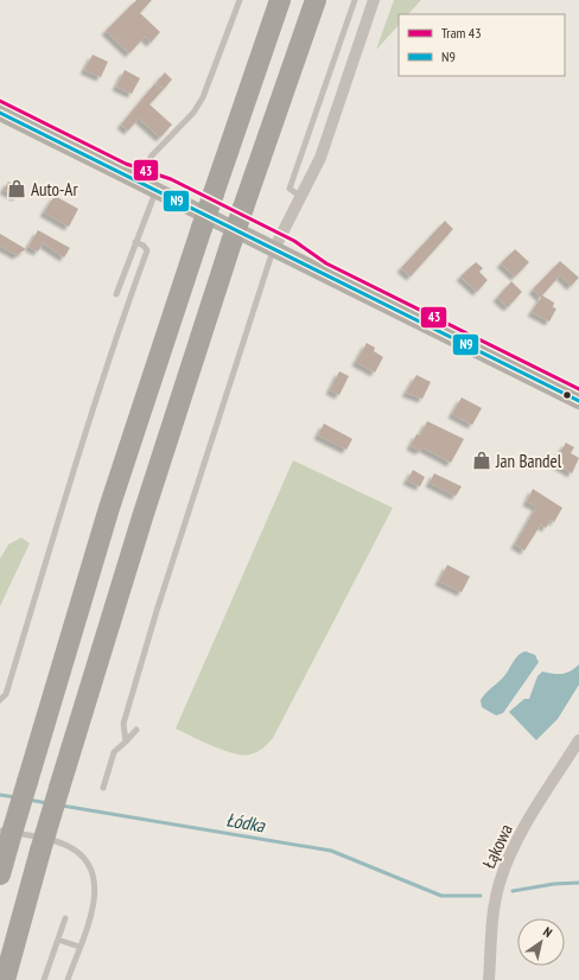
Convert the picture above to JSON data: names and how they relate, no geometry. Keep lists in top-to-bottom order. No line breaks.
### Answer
{"streets":{"street":["Łąkowa"]},"water":["Łódka"],"places":{"shop":["Auto-Ar","Jan Bandel"]},"lines":["tram line 43","transit line N9"],"legend":["Tram 43","N9"],"north":"top right"}
